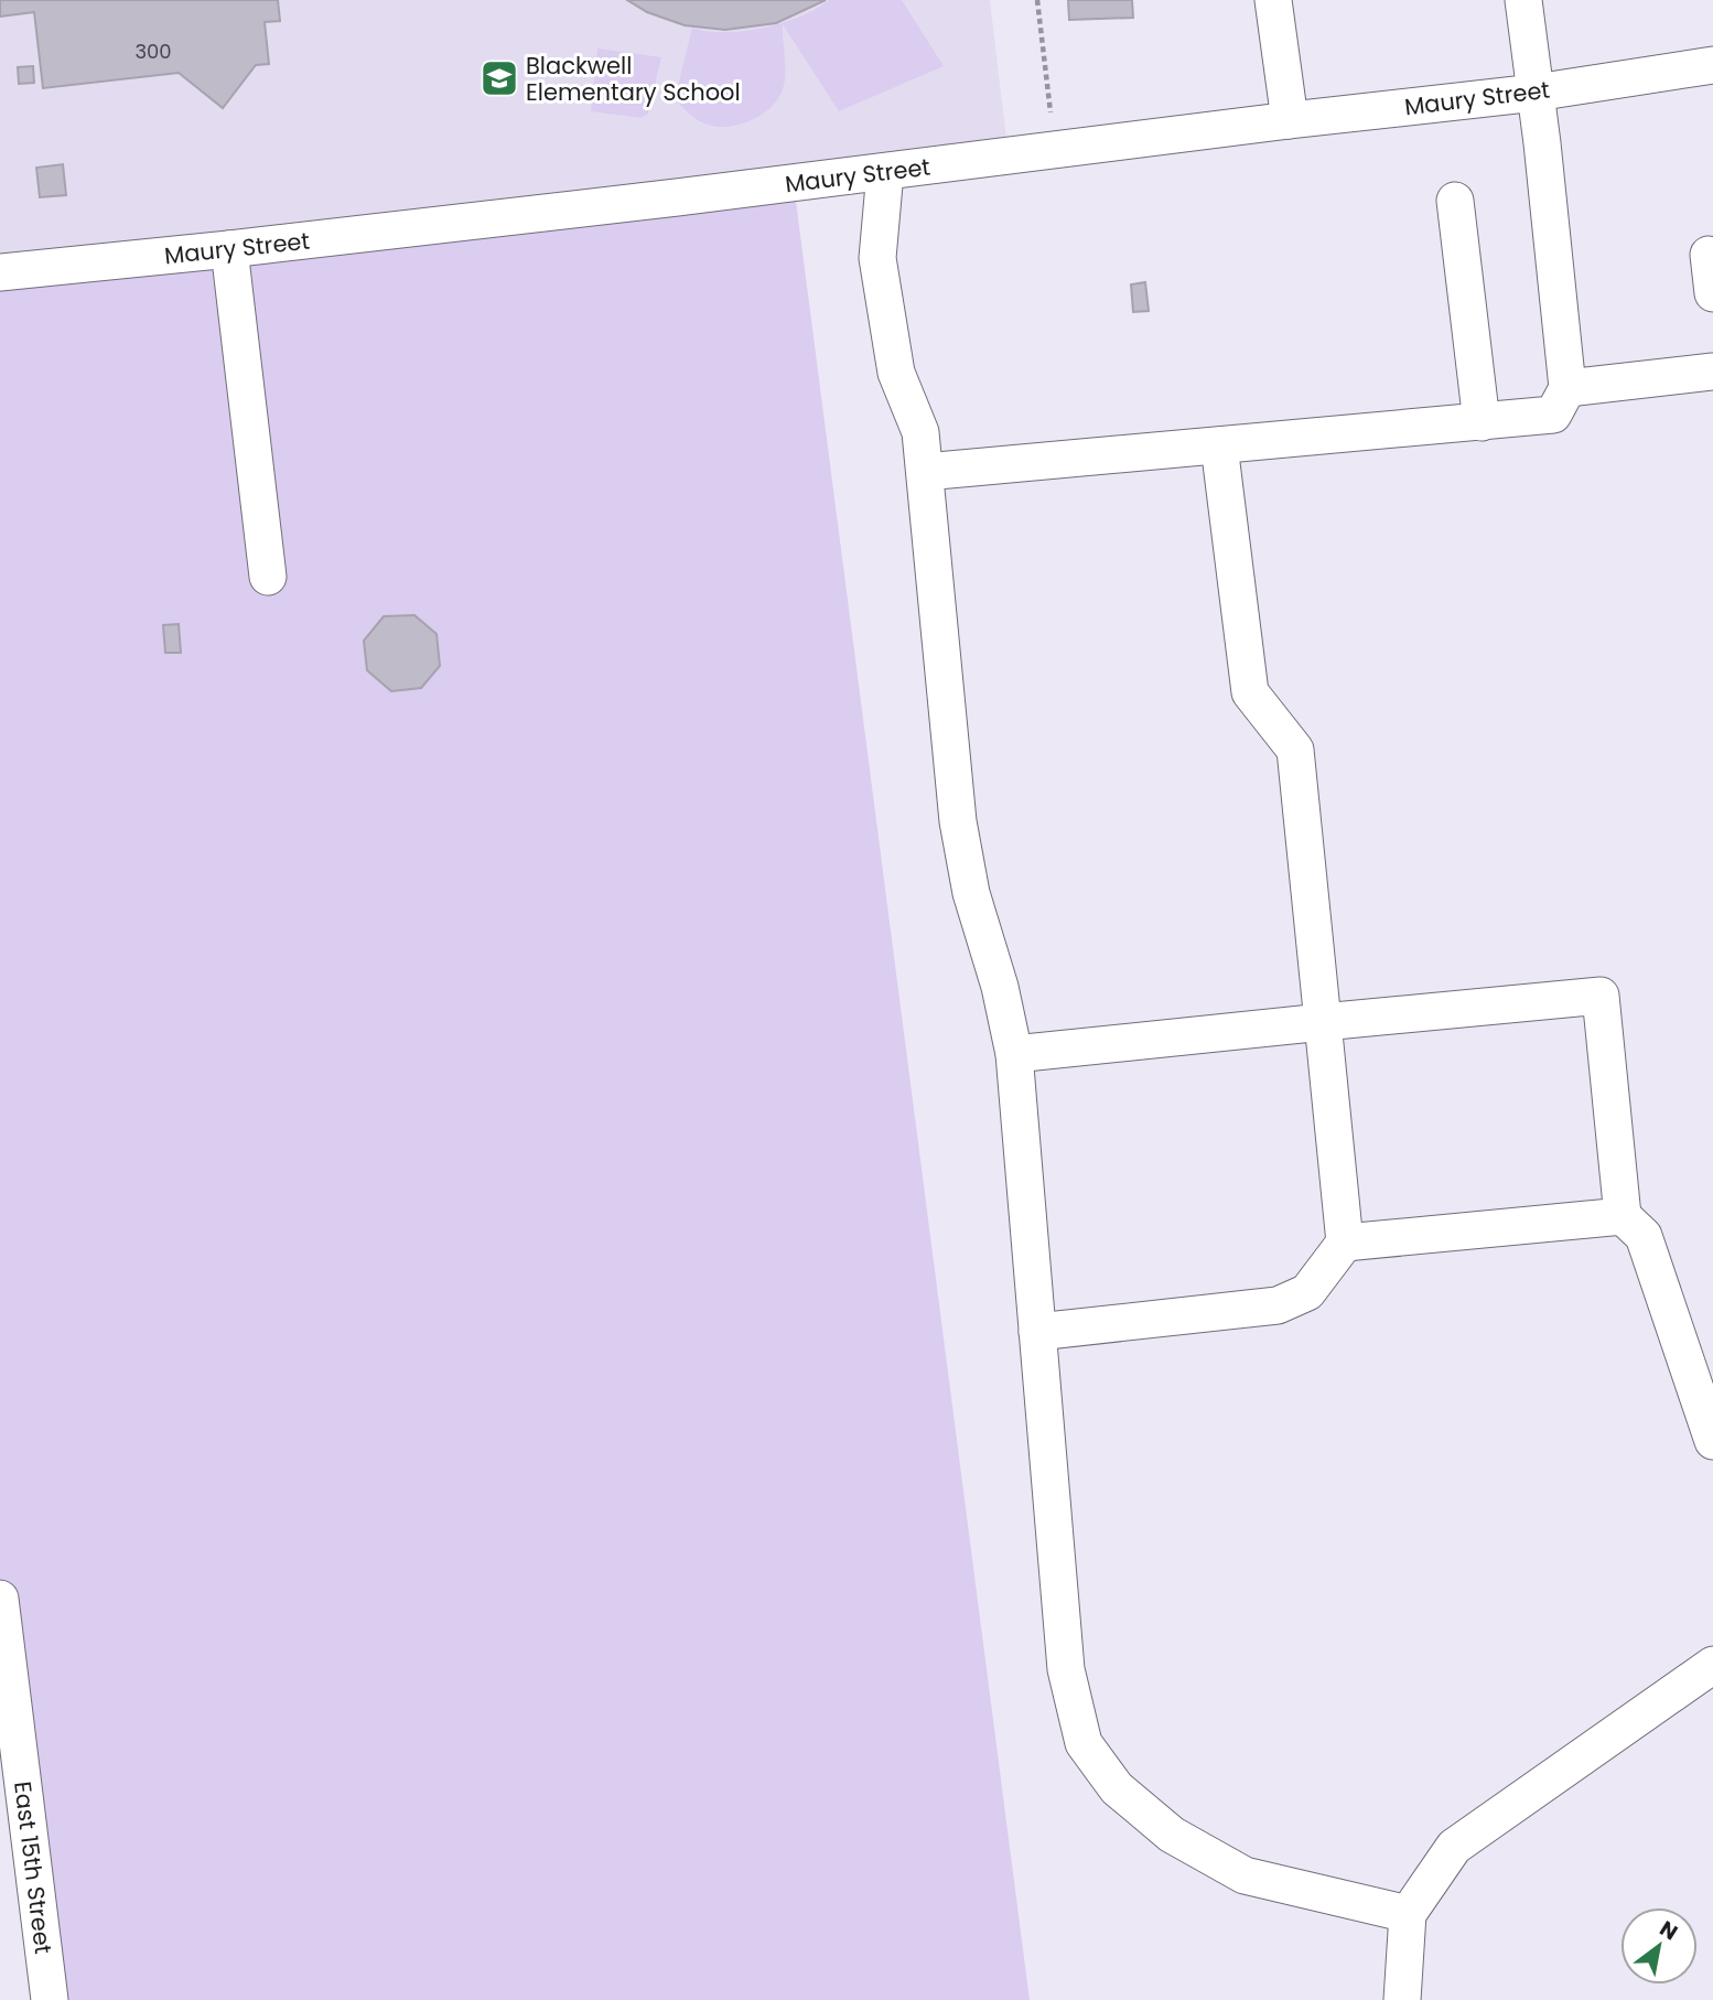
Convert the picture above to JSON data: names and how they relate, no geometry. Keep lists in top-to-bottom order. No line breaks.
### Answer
{"streets":{"street":["Maury Street","East 15th Street"]},"places":{"school or university":["Blackwell Elementary School"]},"house_numbers":["300"],"north":"top right"}
